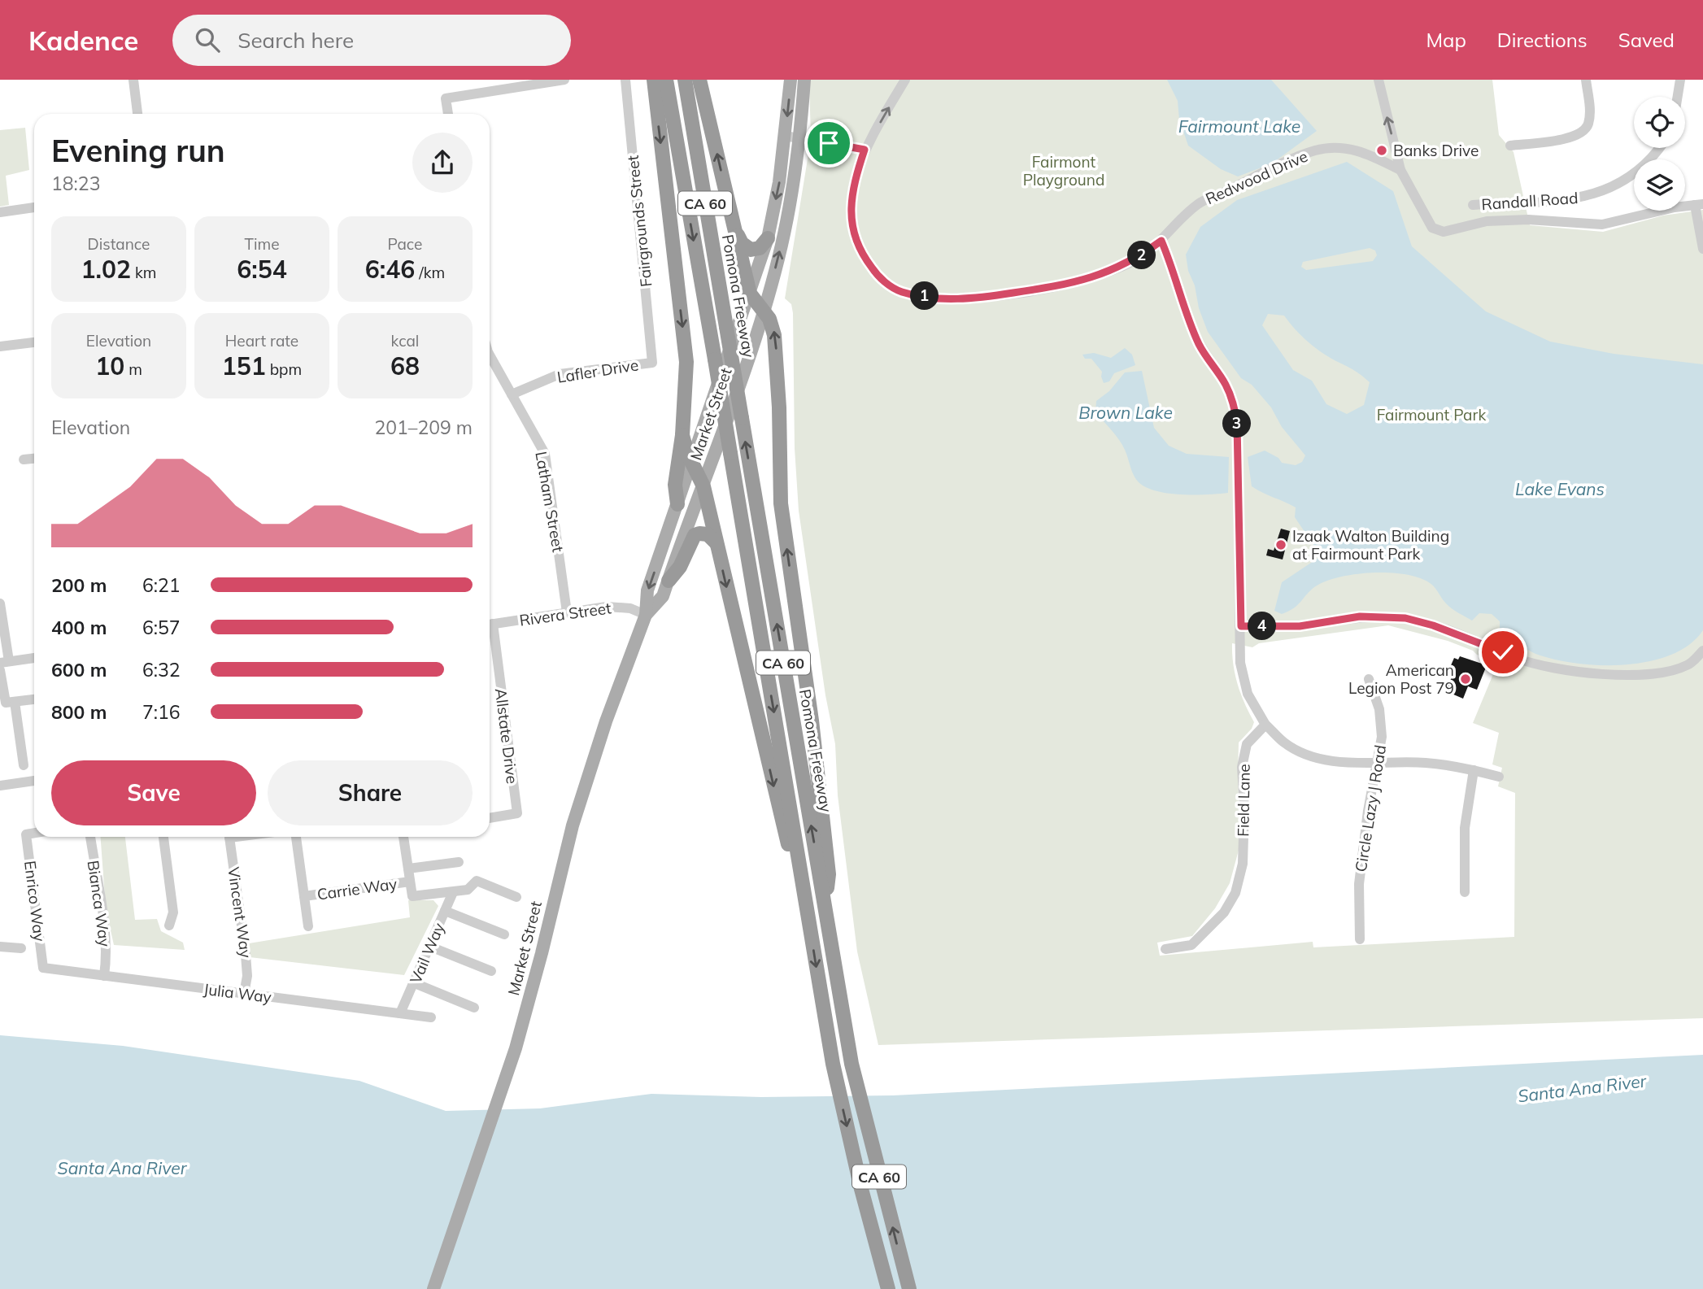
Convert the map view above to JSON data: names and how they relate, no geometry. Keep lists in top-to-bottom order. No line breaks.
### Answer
{"streets":{"highway":["CA 60","Pomona Freeway"],"main road":["Market Street"],"street":["Redwood Drive","Randall Road","Fairgrounds Street","Lafler Drive","Latham Street","Rivera Street","Allstate Drive","Field Lane","Circle Lazy J Road","Carrie Way","Enrico Way","Bianca Way","Vincent Way","Vail Way","Julia Way"]},"crossings":[["Fairgrounds Street","Lafler Drive"],["Lafler Drive","Latham Street"],["Market Street","Rivera Street"],["Latham Street","Rivera Street"],["Enrico Way","Julia Way"],["Bianca Way","Julia Way"],["Vincent Way","Julia Way"],["Vail Way","Julia Way"]],"water":["Fairmount Lake","Brown Lake","Lake Evans","Santa Ana River"],"parks":["Fairmont Playground","Fairmount Park"],"places":["Banks Drive","Izaak Walton Building at Fairmount Park","American Legion Post 79"],"page":{"header":"Kadence","search":"Search here","nav":["Map","Directions","Saved"],"heading":["Evening run","18:23"],"stats":[["Distance","1.02 km"],["Time","6:54"],["Pace","6:46 /km"],["Elevation","10 m"],["Heart rate","151 bpm"],["kcal","68"]],"pins":["2","1","3","4"],"chart":["Elevation","201–209 m"],"list":[{"name":"200 m","note":"6:21"},{"name":"400 m","note":"6:57"},{"name":"600 m","note":"6:32"},{"name":"800 m","note":"7:16"}],"buttons":["Save","Share"]}}
